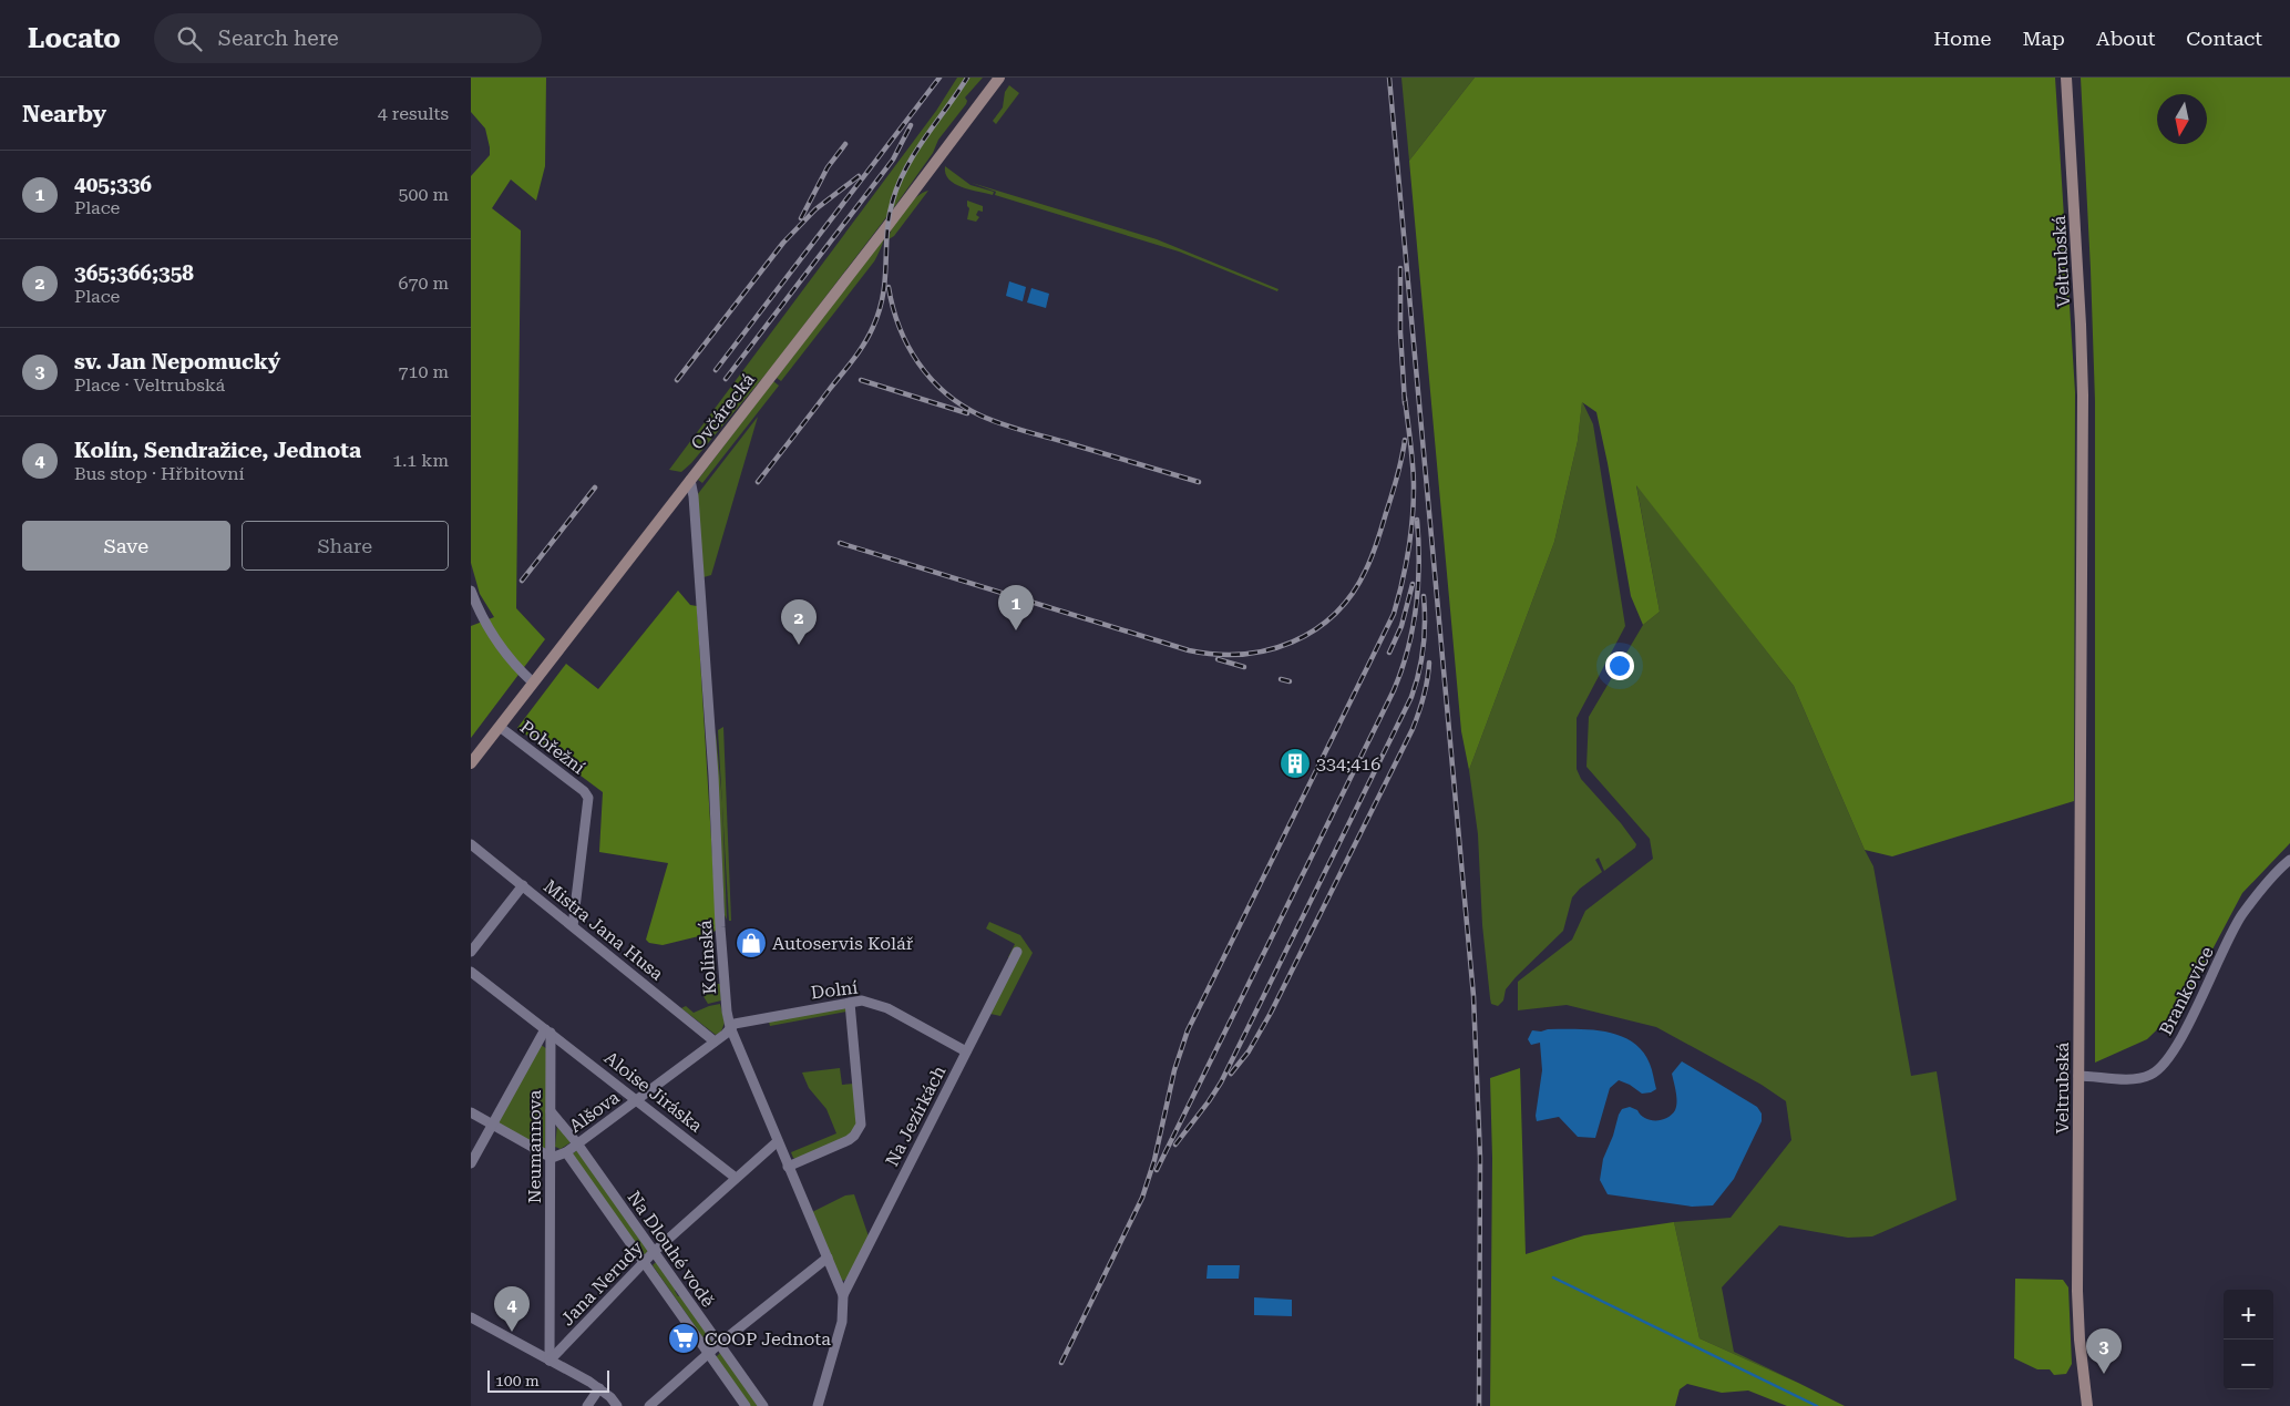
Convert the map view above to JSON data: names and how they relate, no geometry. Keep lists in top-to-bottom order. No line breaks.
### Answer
{"streets":{"street":["Veltrubská","Ovčárecká","Pobřežní","Mistra Jana Husa","Kolínská","Dolní","Brankovice","Aloise Jiráska","Alšova","Na Jezírkách","Neumannova","Na Dlouhé vodě","Jana Nerudy"]},"crossings":[["Veltrubská","Brankovice"],["Ovčárecká","Pobřežní"],["Ovčárecká","Kolínská"],["Pobřežní","Mistra Jana Husa"],["Mistra Jana Husa","Alšova"],["Kolínská","Dolní"],["Kolínská","Alšova"],["Kolínská","Na Jezírkách"],["Kolínská","Jana Nerudy"],["Dolní","Alšova"],["Dolní","Na Jezírkách"],["Aloise Jiráska","Alšova"],["Aloise Jiráska","Neumannova"],["Aloise Jiráska","Jana Nerudy"],["Alšova","Neumannova"],["Alšova","Na Dlouhé vodě"],["Neumannova","Na Dlouhé vodě"],["Neumannova","Jana Nerudy"],["Na Dlouhé vodě","Jana Nerudy"]],"places":{"building":["334;416"],"shop":["Autoservis Kolář"],"supermarket":["COOP Jednota"]},"scale_bar":"100 m","north":"bottom","page":{"header":"Locato","search":"Search here","nav":["Home","Map","About","Contact"],"heading":["Nearby","4 results"],"list":[{"mark":"1","name":"405;336","note":"Place","value":"500 m"},{"mark":"2","name":"365;366;358","note":"Place","value":"670 m"},{"mark":"3","name":"sv. Jan Nepomucký","note":"Place · Veltrubská","value":"710 m"},{"mark":"4","name":"Kolín, Sendražice, Jednota","note":"Bus stop · Hřbitovní","value":"1.1 km"}],"buttons":["Save","Share"],"pins":["1","2","4","3"],"map_buttons":["+","−"],"scale":"100 m"}}
